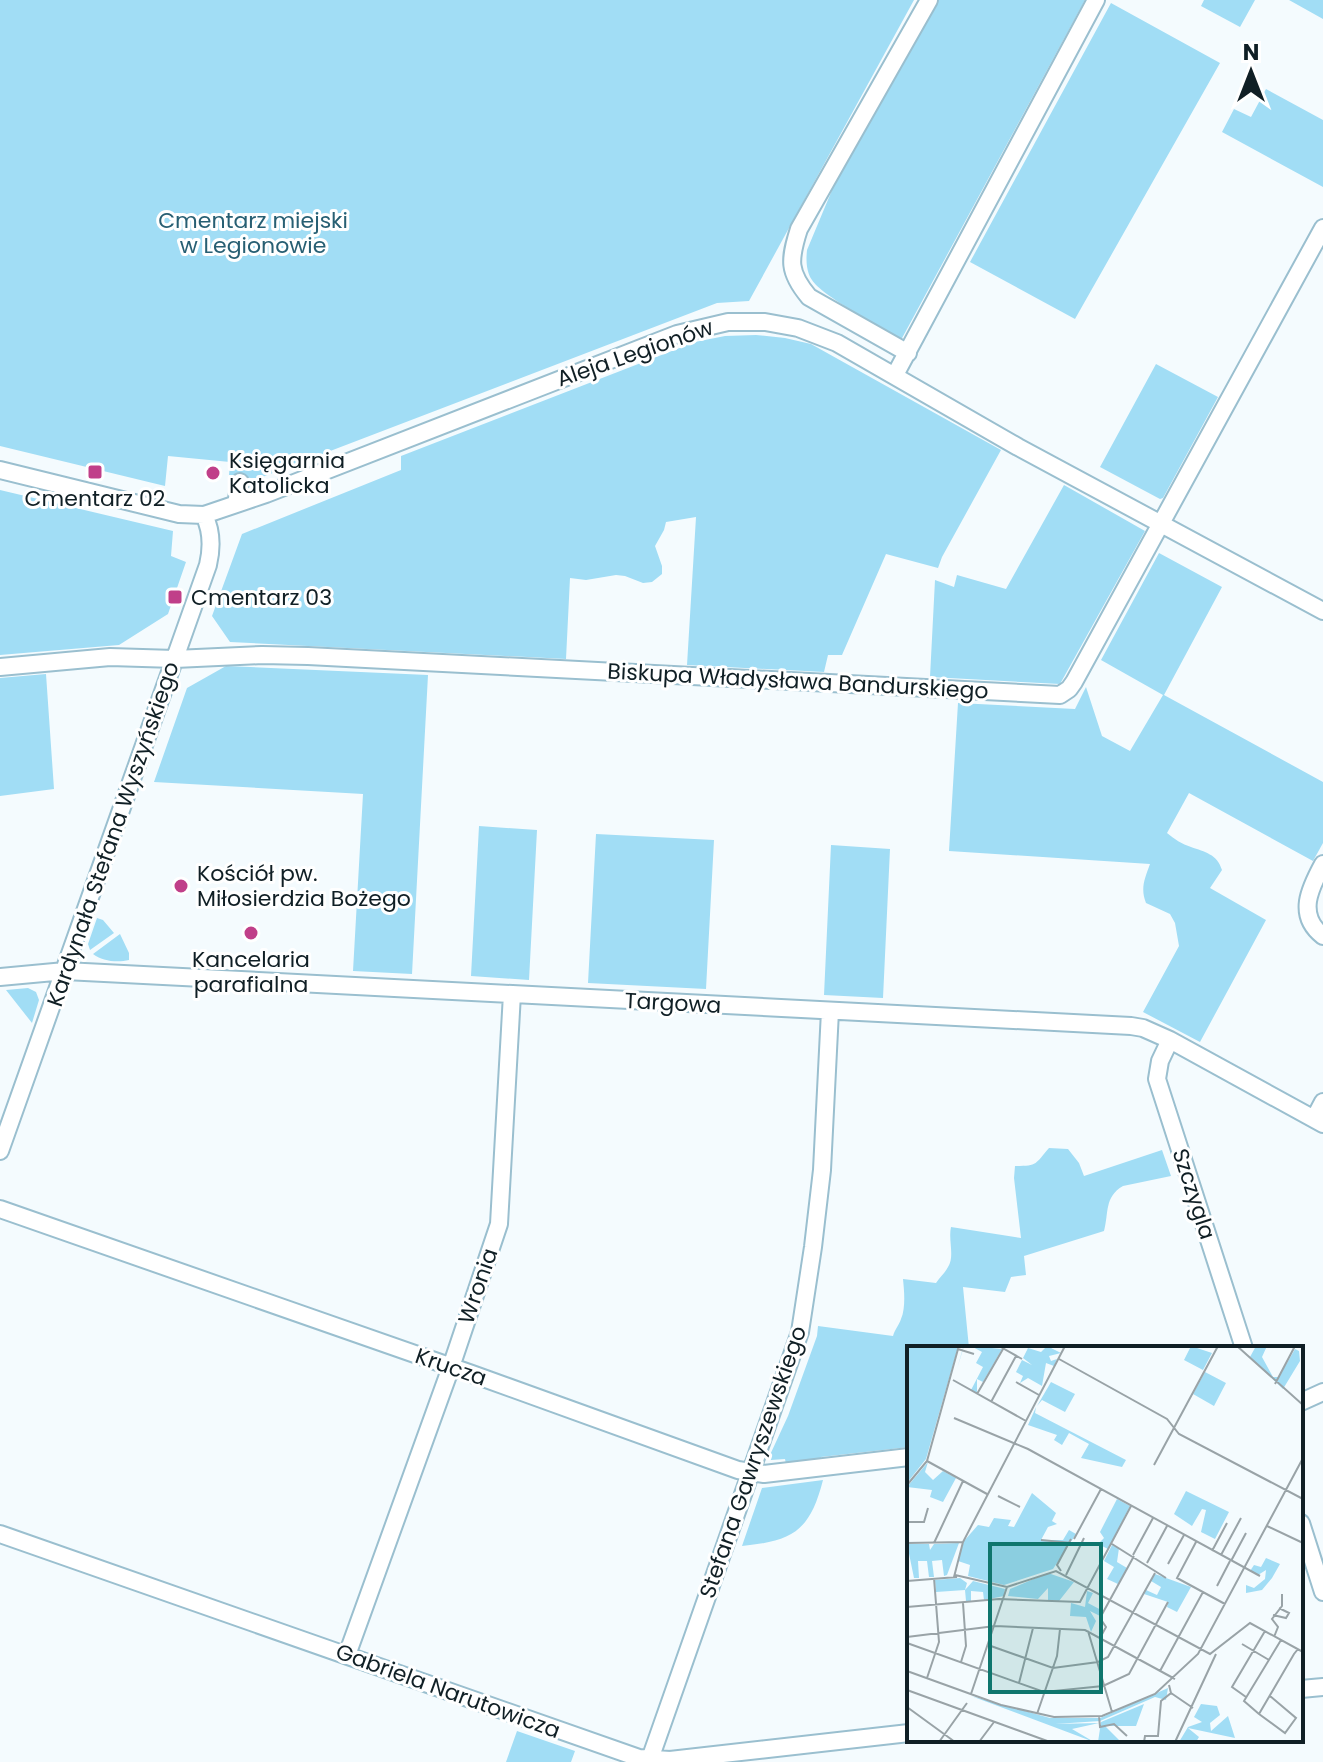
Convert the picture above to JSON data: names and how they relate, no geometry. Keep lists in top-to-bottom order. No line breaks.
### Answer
{"streets":{"street":["Aleja Legionów","Biskupa Władysława Bandurskiego","Kardynała Stefana Wyszyńskiego","Targowa","Szczygla","Wronia","Krucza","Stefana Gawryszewskiego","Gabriela Narutowicza"]},"crossings":[["Aleja Legionów","Biskupa Władysława Bandurskiego"],["Aleja Legionów","Kardynała Stefana Wyszyńskiego"],["Biskupa Władysława Bandurskiego","Kardynała Stefana Wyszyńskiego"],["Kardynała Stefana Wyszyńskiego","Targowa"],["Targowa","Szczygla"],["Targowa","Wronia"],["Targowa","Stefana Gawryszewskiego"],["Wronia","Krucza"],["Wronia","Gabriela Narutowicza"],["Krucza","Stefana Gawryszewskiego"],["Stefana Gawryszewskiego","Gabriela Narutowicza"]],"parks":["Cmentarz miejski w Legionowie"],"places":{"transit":["Cmentarz 02","Cmentarz 03"],"other":["Księgarnia Katolicka","Kościół pw. Miłosierdzia Bożego","Kancelaria parafialna"]},"north":"top"}
